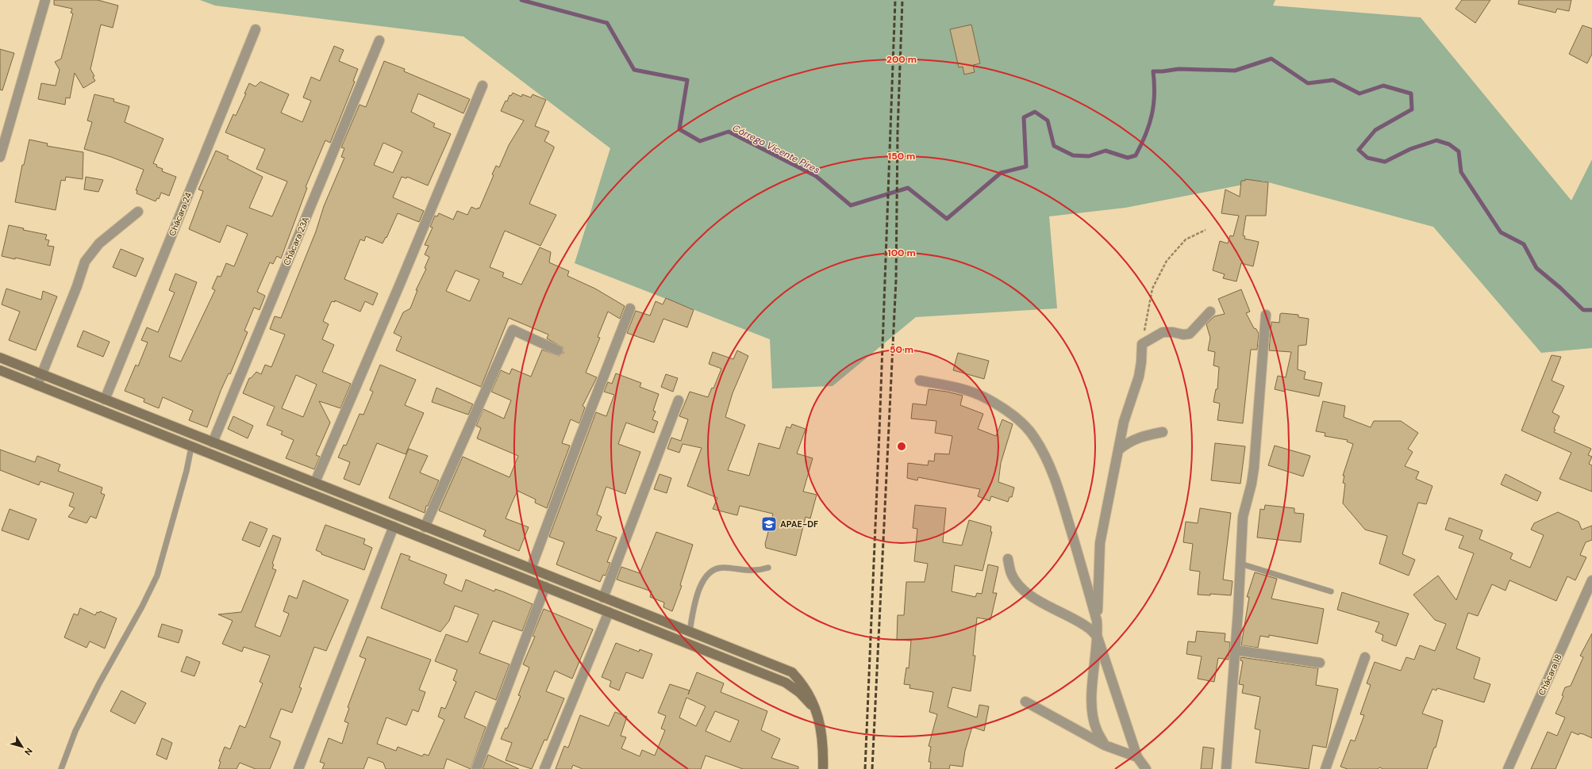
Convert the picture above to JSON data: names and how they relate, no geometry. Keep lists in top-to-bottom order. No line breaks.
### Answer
{"streets":{"street":["Chácara 24","Chácara 23A","Chácara 18"]},"water":["Córrego Vicente Pires"],"places":{"school or university":["APAE-DF"]},"north":"bottom right","rings":["200 m","150 m","100 m","50 m"]}
